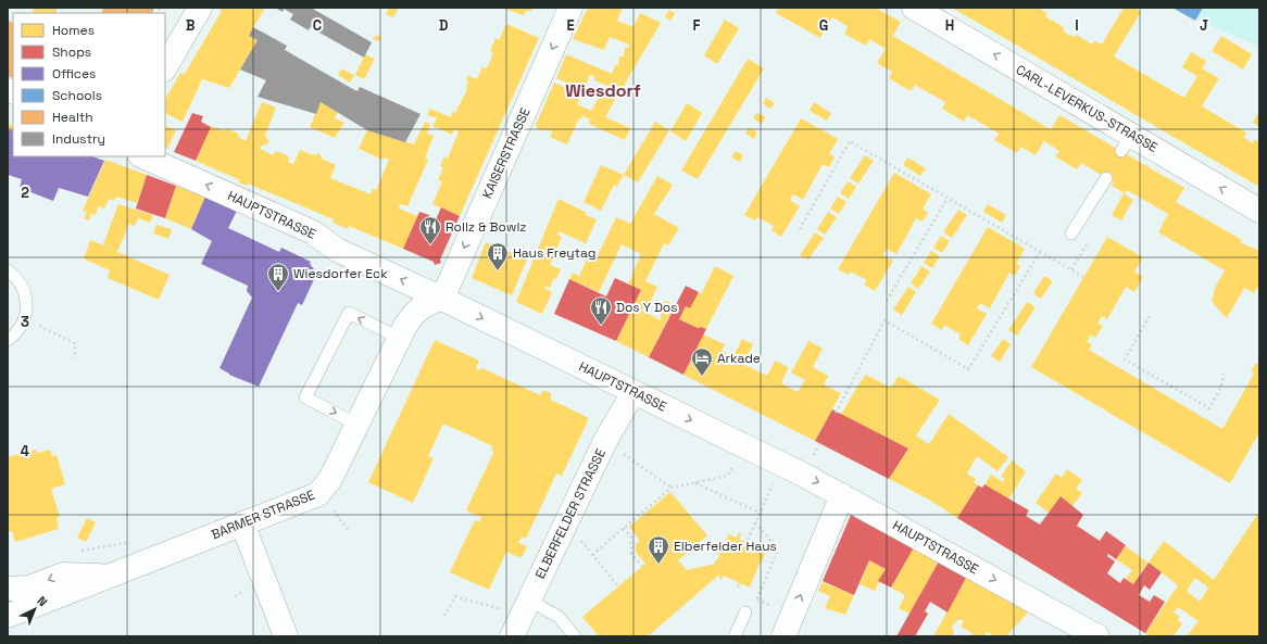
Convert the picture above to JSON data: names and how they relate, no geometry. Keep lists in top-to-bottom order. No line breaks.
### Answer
{"streets":{"street":["CARL-LEVERKUS-STRASSE","KAISERSTRASSE","HAUPTSTRASSE","ELBERFELDER STRASSE","BARMER STRASSE"]},"crossings":[["KAISERSTRASSE","HAUPTSTRASSE"],["KAISERSTRASSE","BARMER STRASSE"],["HAUPTSTRASSE","ELBERFELDER STRASSE"],["HAUPTSTRASSE","BARMER STRASSE"]],"one_way":["CARL-LEVERKUS-STRASSE","KAISERSTRASSE"],"districts":["Wiesdorf"],"places":{"restaurant":["Rollz & Bowlz","Dos Y Dos"],"building":["Haus Freytag","Wiesdorfer Eck","Elberfelder Haus"],"hotel":["Arkade"]},"legend":["Homes","Shops","Offices","Schools","Health","Industry"],"north":"top right","grid":{"columns":["B","C","D","E","F","G","H","I","J"],"rows":["2","3","4"]}}
